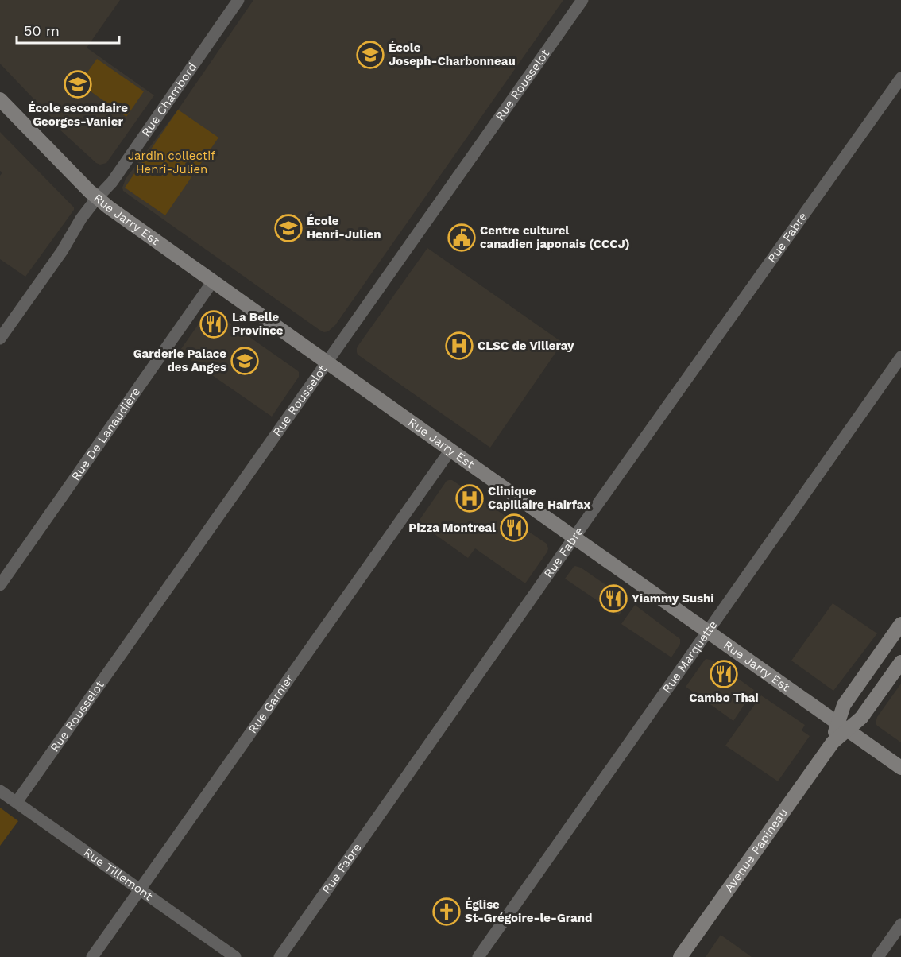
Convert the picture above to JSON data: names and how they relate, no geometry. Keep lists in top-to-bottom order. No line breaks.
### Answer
{"streets":{"main road":["Rue Jarry Est","Avenue Papineau"],"street":["Rue Rousselot","Rue Chambord","Rue Fabre","Rue De Lanaudière","Rue Marquette","Rue Garnier","Rue Tillemont"]},"crossings":[["Rue Rousselot","Rue Jarry Est"],["Rue Rousselot","Rue Tillemont"],["Rue Chambord","Rue Jarry Est"],["Rue Jarry Est","Rue Fabre"],["Rue Jarry Est","Rue De Lanaudière"],["Rue Jarry Est","Rue Marquette"],["Rue Jarry Est","Rue Garnier"],["Rue Jarry Est","Avenue Papineau"],["Rue Garnier","Rue Tillemont"]],"parks":["Jardin collectif Henri-Julien"],"places":{"school or university":["École Joseph-Charbonneau","École secondaire Georges-Vanier","École Henri-Julien","Garderie Palace des Anges"],"public building":["Centre culturel canadien japonais (CCCJ)"],"restaurant":["La Belle Province","Pizza Montreal","Yiammy Sushi","Cambo Thai"],"hospital":["CLSC de Villeray","Clinique Capillaire Hairfax"],"church":["Église St-Grégoire-le-Grand"]},"scale_bar":"50 m"}
